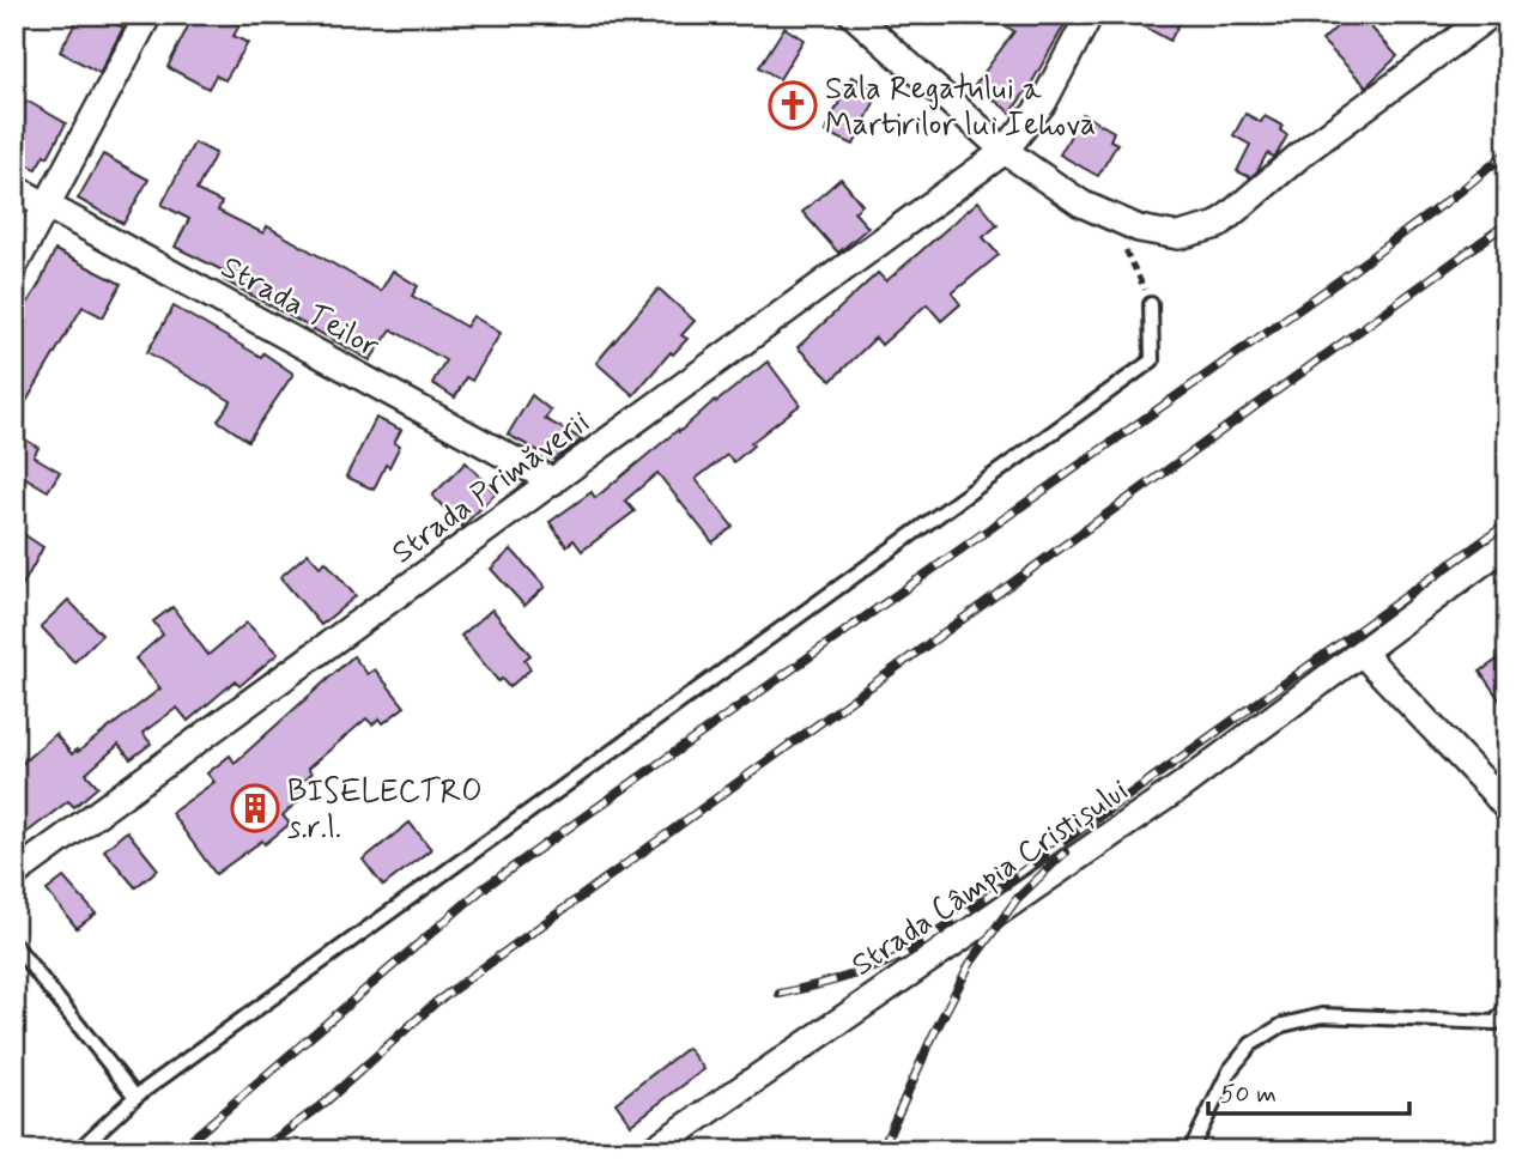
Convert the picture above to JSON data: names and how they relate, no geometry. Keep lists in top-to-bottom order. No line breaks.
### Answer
{"streets":{"street":["Strada Teilor","Strada Primăverii","Strada Câmpia Cristișului"]},"crossings":[["Strada Teilor","Strada Primăverii"]],"places":{"church":["Sala Regatului a Martirilor lui Iehova"],"building":["BISELECTRO s.r.l."]},"scale_bar":"50 m"}
